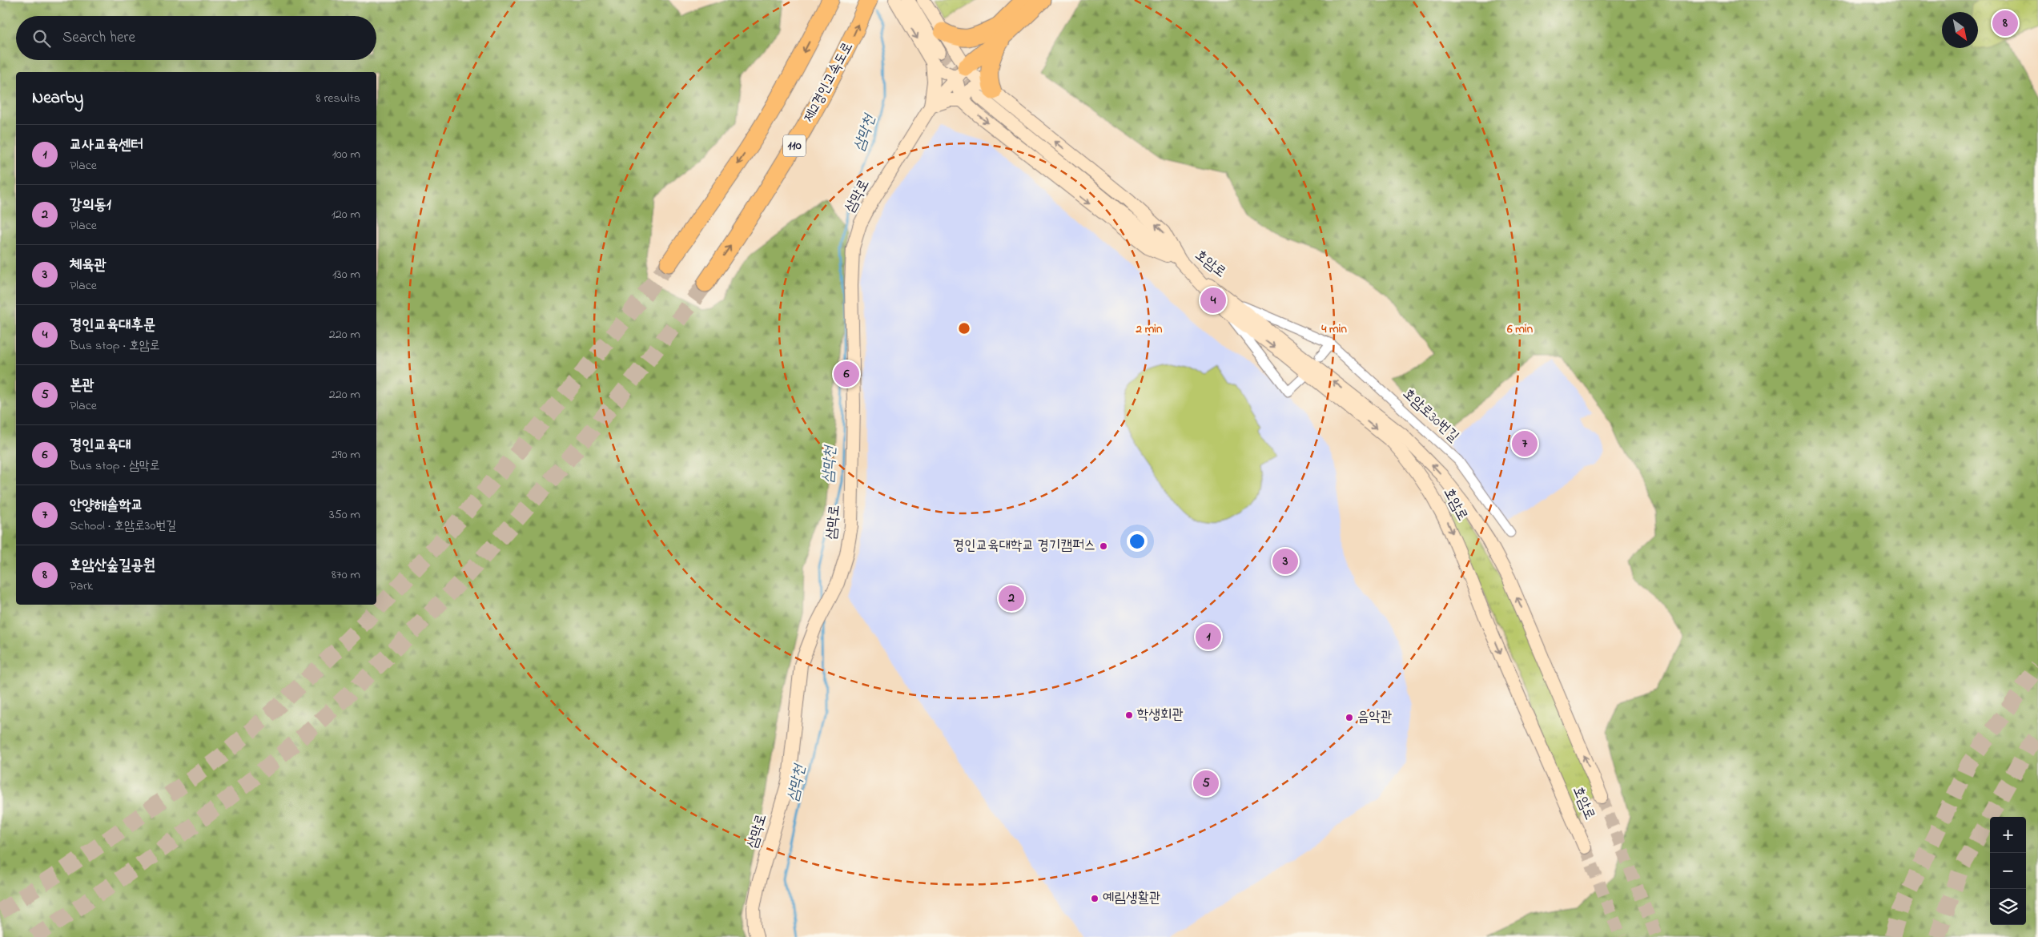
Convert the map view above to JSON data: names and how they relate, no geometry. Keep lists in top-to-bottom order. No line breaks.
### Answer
{"streets":{"highway":["제2경인고속도로","110"],"main road":["삼막로","호암로"],"street":["호암로30번길"]},"crossings":[["삼막로","호암로"],["호암로","호암로30번길"]],"water":["삼막천"],"places":["경인교육대학교 경기캠퍼스","학생회관","음악관","예림생활관"],"north":"bottom right","page":{"pins":["8","4","6","7","3","2","1","5"],"search":"Search here","heading":["Nearby","8 results"],"list":[{"mark":"1","name":"교사교육센터","note":"Place","value":"100 m"},{"mark":"2","name":"강의동1","note":"Place","value":"120 m"},{"mark":"3","name":"체육관","note":"Place","value":"130 m"},{"mark":"4","name":"경인교육대후문","note":"Bus stop · 호암로","value":"220 m"},{"mark":"5","name":"본관","note":"Place","value":"220 m"},{"mark":"6","name":"경인교육대","note":"Bus stop · 삼막로","value":"290 m"},{"mark":"7","name":"안양해솔학교","note":"School · 호암로30번길","value":"350 m"},{"mark":"8","name":"호암산숲길공원","note":"Park","value":"870 m"}],"map_buttons":["+","−"]},"rings":["2 min","4 min","6 min"]}
